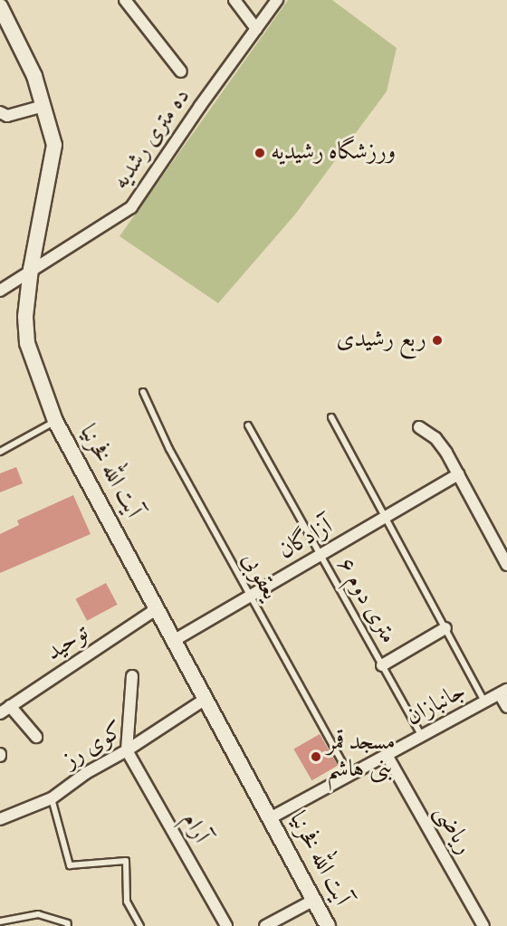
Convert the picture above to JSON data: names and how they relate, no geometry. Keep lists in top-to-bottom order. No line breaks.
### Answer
{"streets":{"street":["ده متری رشدیه","آیت الله فخرنیا","آزادگان","توحید","جانبازان","کوی رز","آرام","ریاضی"],"lane":["یعقوبی","۶ متری دوم"]},"crossings":[["ده متری رشدیه","آیت الله فخرنیا"],["آیت الله فخرنیا","آزادگان"],["آیت الله فخرنیا","توحید"],["آیت الله فخرنیا","جانبازان"],["آیت الله فخرنیا","کوی رز"],["آزادگان","یعقوبی"],["آزادگان","۶ متری دوم"],["یعقوبی","جانبازان"],["۶ متری دوم","جانبازان"],["جانبازان","ریاضی"],["کوی رز","آرام"]],"places":["ورزشگاه رشیدیه","ربع رشیدی","مسجد قمر بنی هاشم"]}
